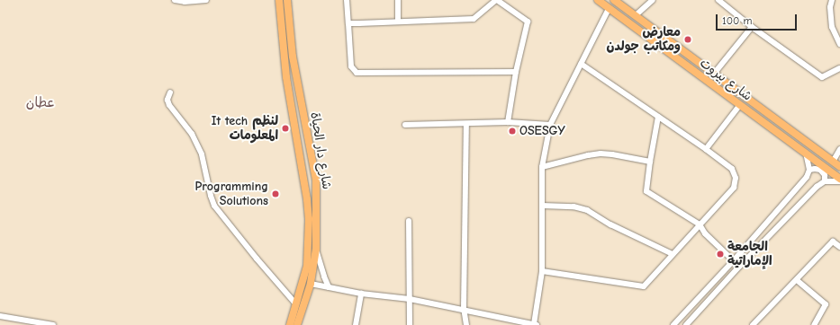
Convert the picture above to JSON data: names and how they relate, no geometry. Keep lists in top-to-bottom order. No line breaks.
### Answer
{"streets":{"main road":["شارع بيروت","شارع دار الحياة"]},"districts":["عطان"],"places":["معارض ومكاتب جولدن","It tech لنظم المعلومات","OSESGY","Programming Solutions","الجامعة الإماراتية"],"scale_bar":"100 m"}
